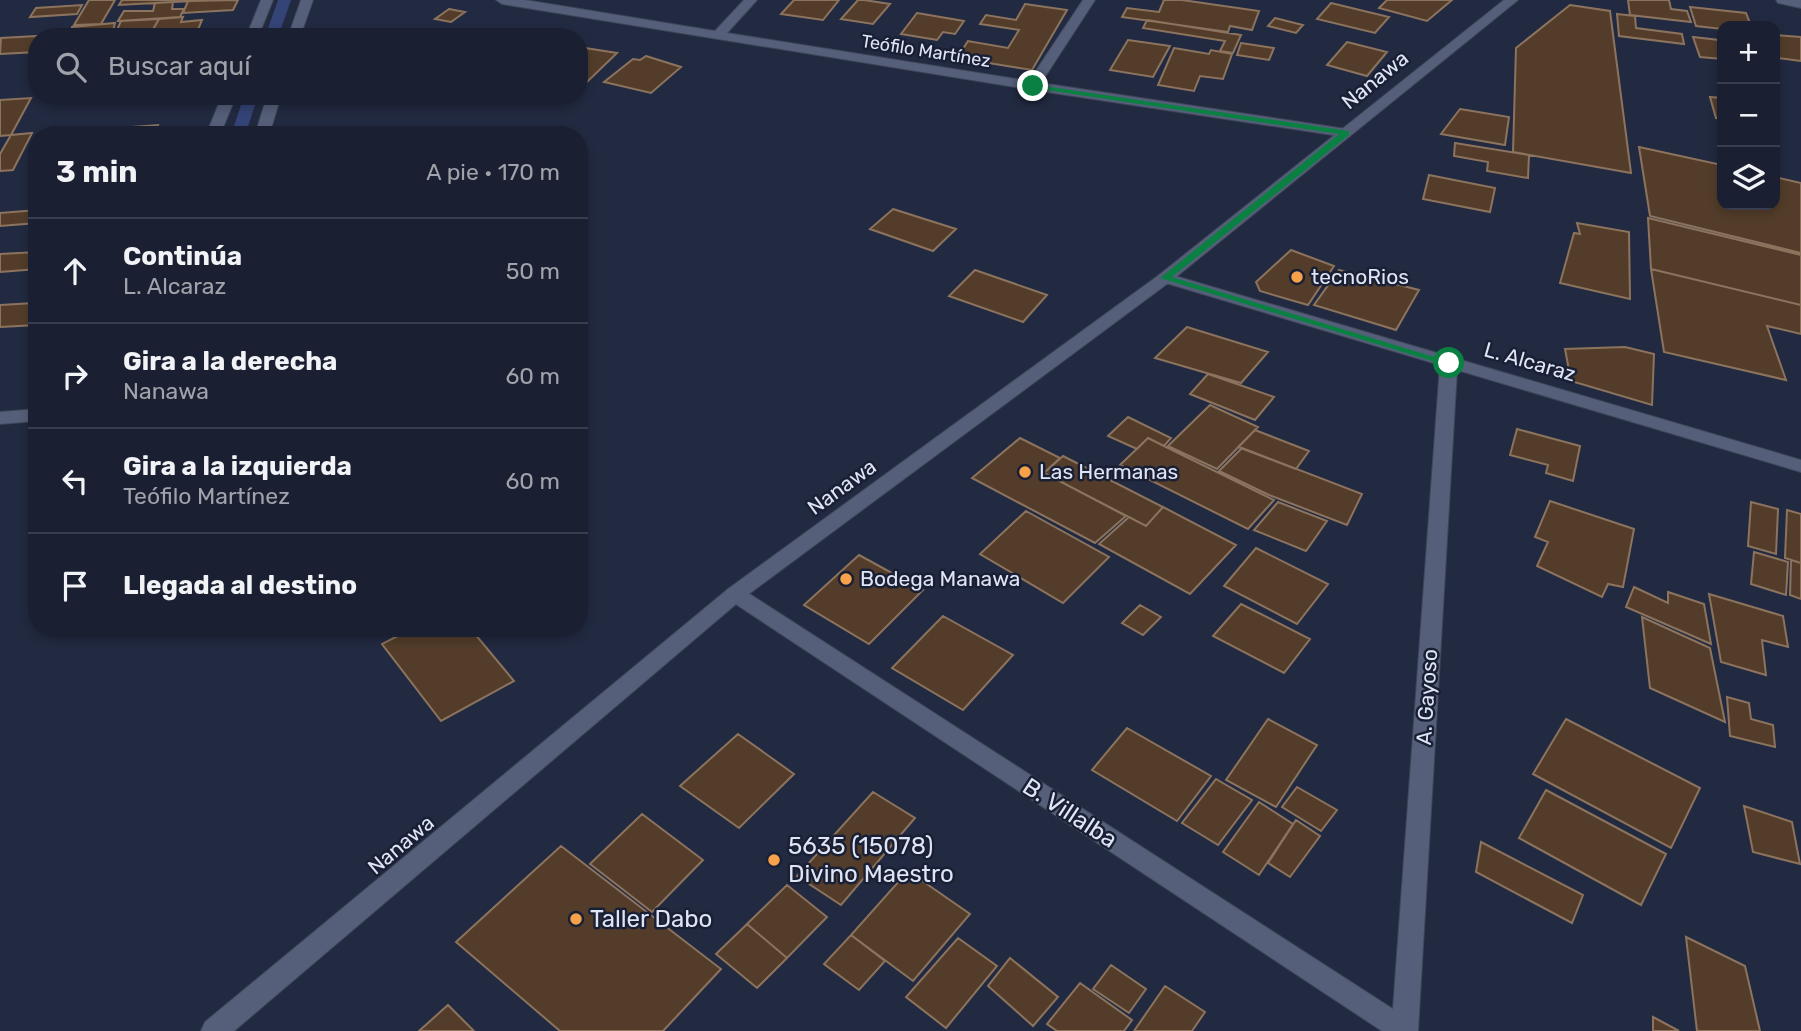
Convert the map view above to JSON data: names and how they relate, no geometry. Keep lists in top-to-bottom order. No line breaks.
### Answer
{"streets":{"street":["Teófilo Martínez","Nanawa","L. Alcaraz","A. Gayoso","B. Villalba"]},"crossings":[["Teófilo Martínez","Nanawa"],["Nanawa","L. Alcaraz"],["Nanawa","B. Villalba"],["L. Alcaraz","A. Gayoso"],["A. Gayoso","B. Villalba"]],"places":["tecnoRios","Las Hermanas","Bodega Manawa","5635 (15078) Divino Maestro","Taller Dabo"],"page":{"map_buttons":["+","−"],"search":"Buscar aquí","heading":["3 min","A pie · 170 m"],"list":[["Continúa","L. Alcaraz","50 m"],["Gira a la derecha","Nanawa","60 m"],["Gira a la izquierda","Teófilo Martínez","60 m"],"Llegada al destino"]}}
